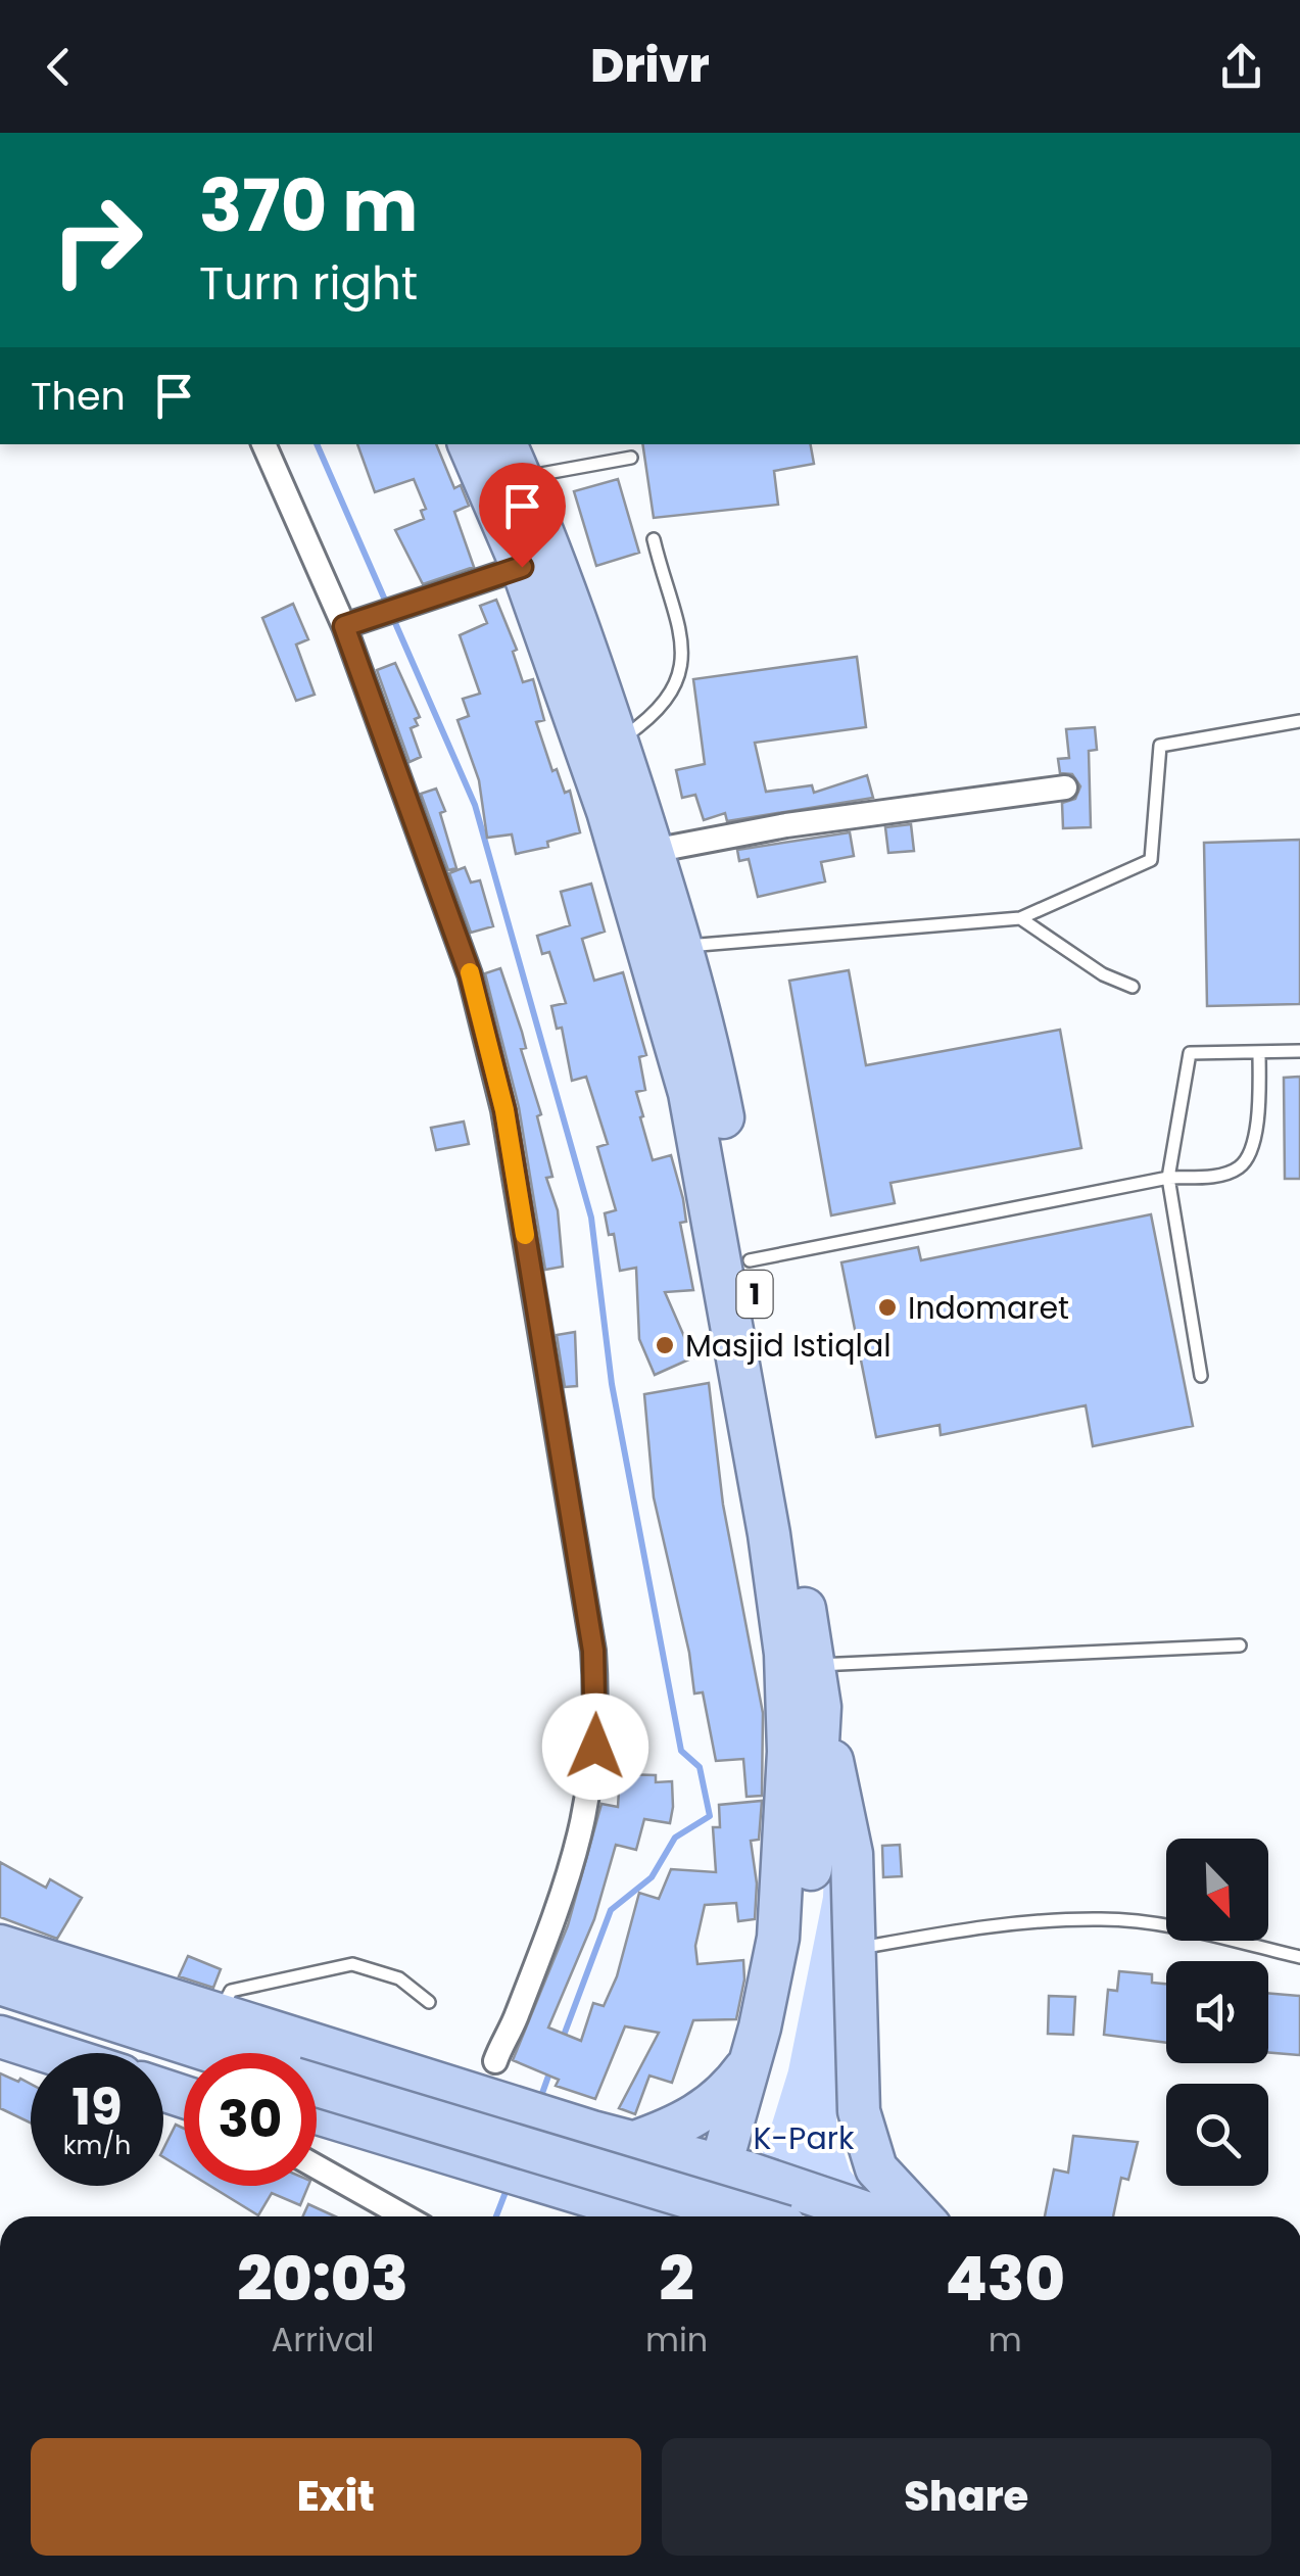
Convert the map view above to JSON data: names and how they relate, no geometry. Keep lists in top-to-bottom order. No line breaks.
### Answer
{"streets":{"highway":["1"]},"parks":["K-Park"],"places":["Indomaret","Masjid Istiqlal"],"north":"bottom right","page":{"header":"Drivr","turn":["370 m","Turn right"],"then":"Then","speed":"19 km/h","limit":"30","eta":["20:03","Arrival","2","min","430","m"],"buttons":["Exit","Share"]}}
